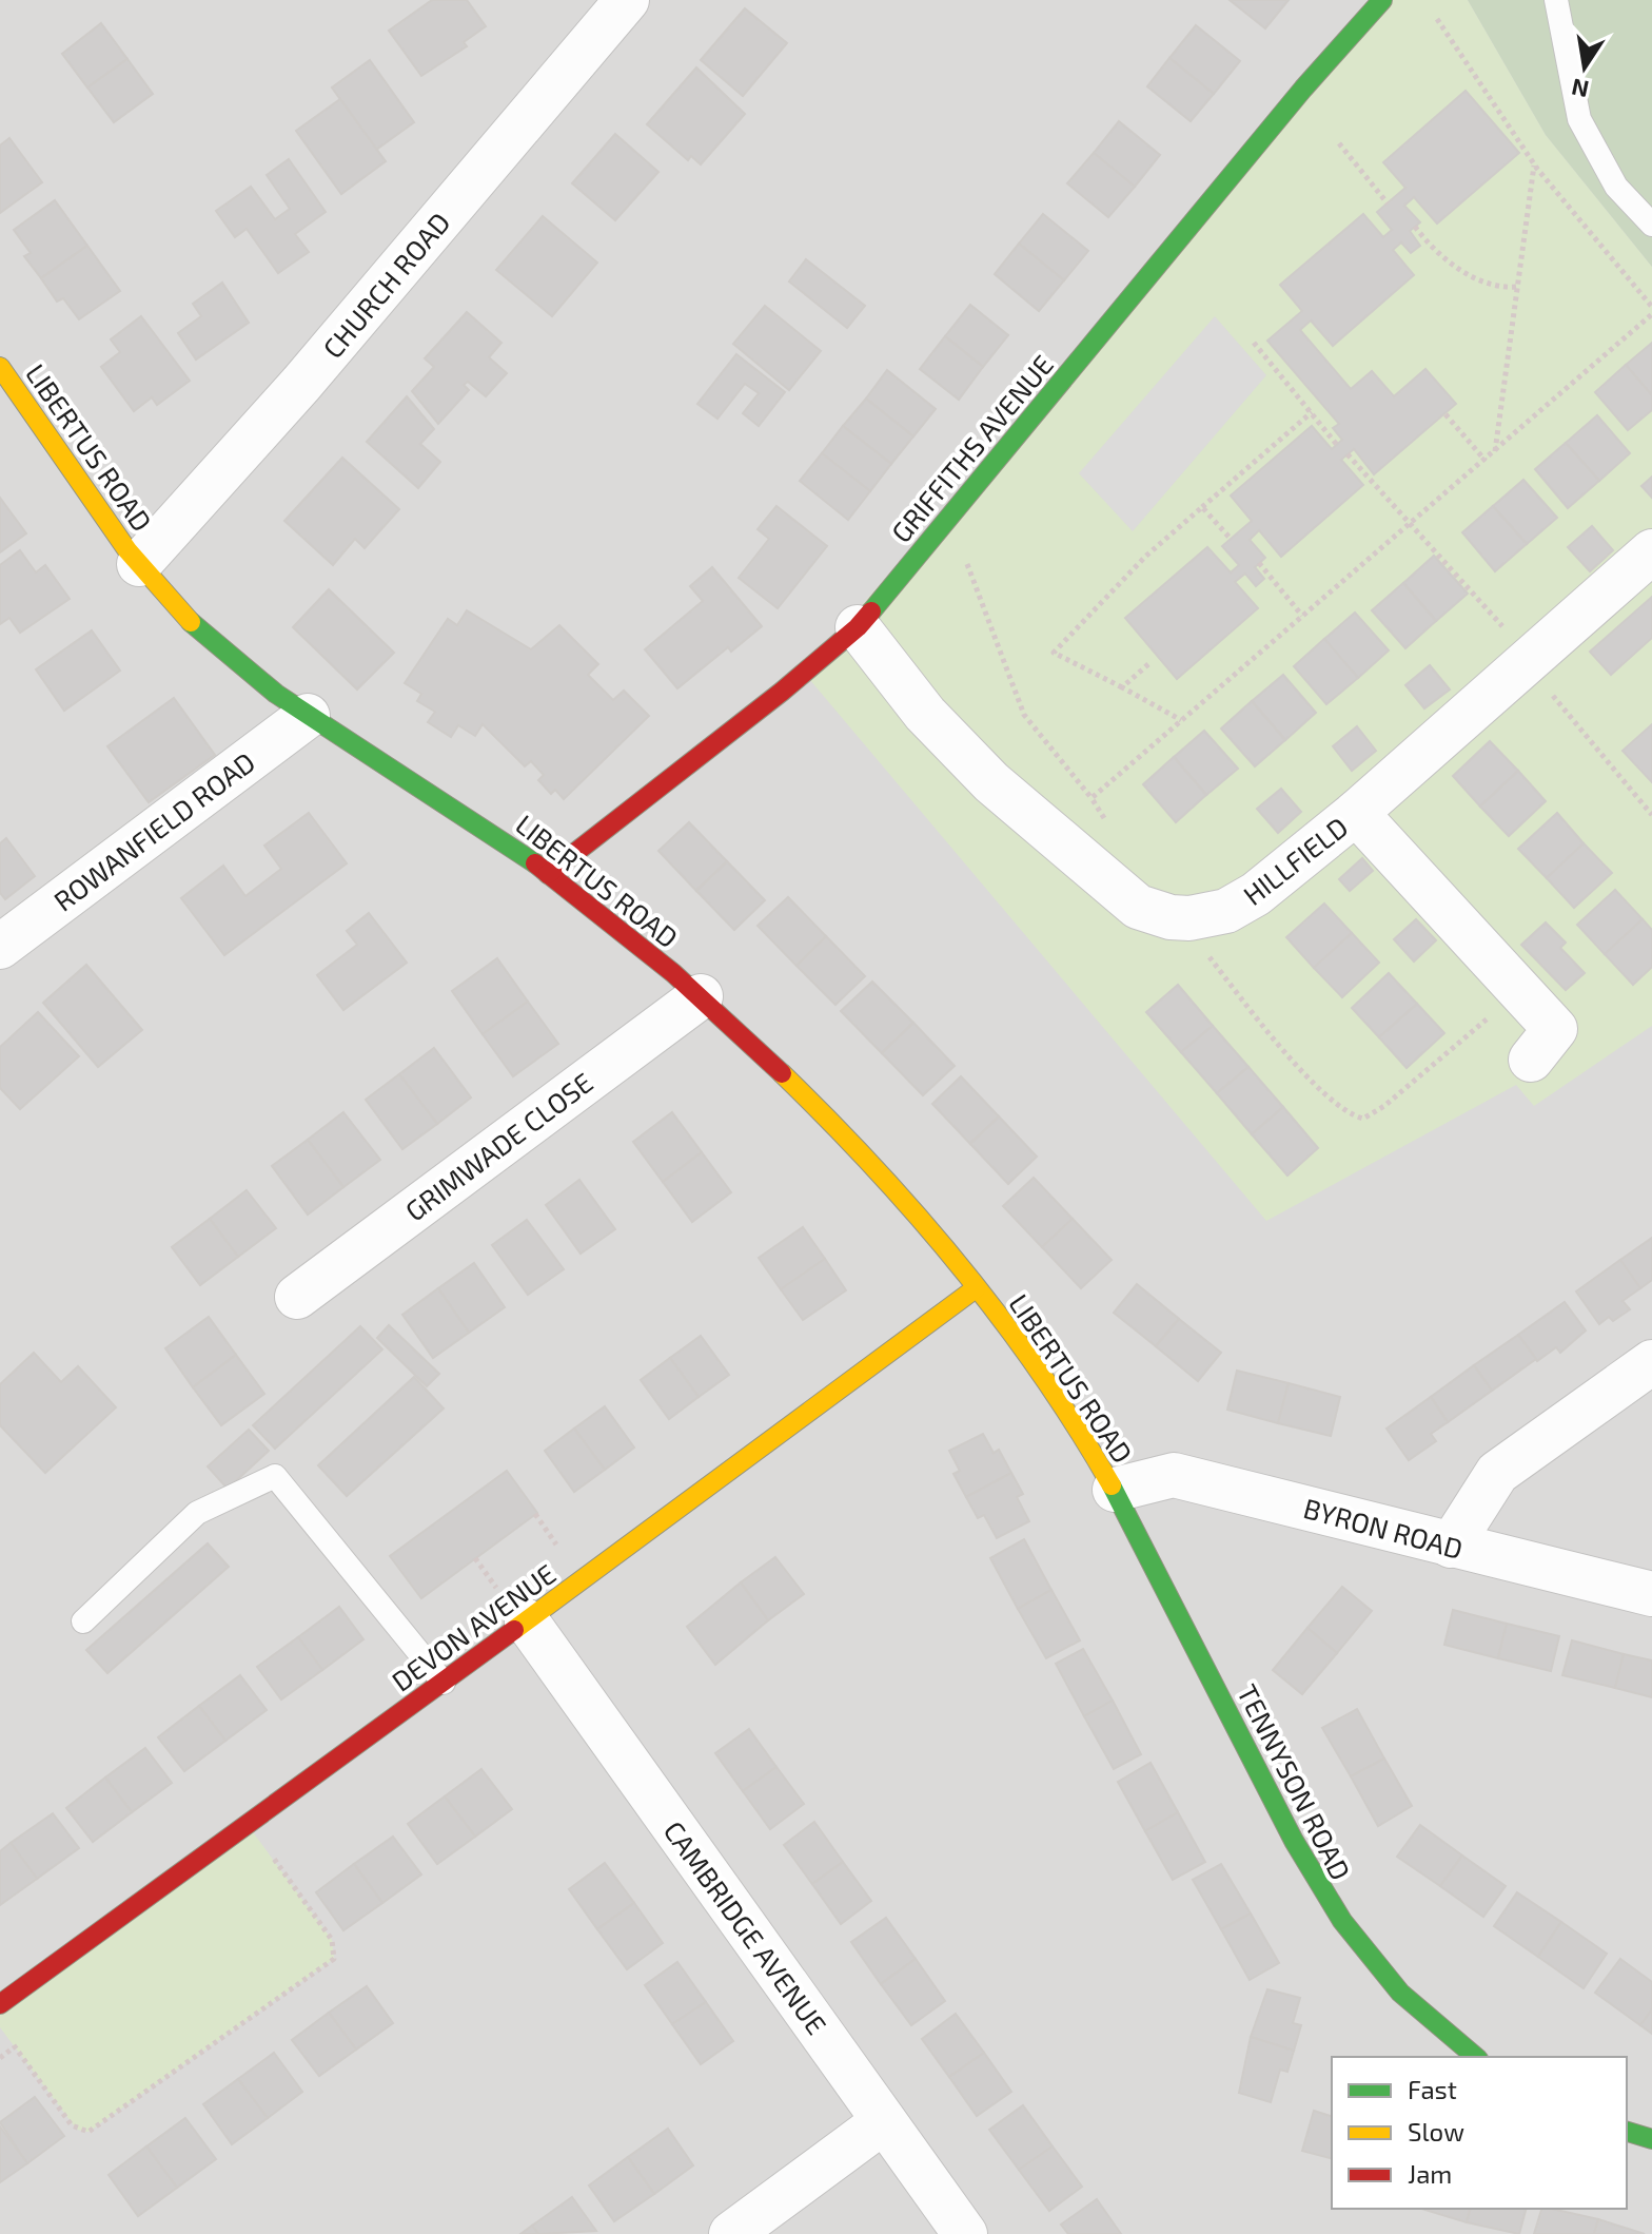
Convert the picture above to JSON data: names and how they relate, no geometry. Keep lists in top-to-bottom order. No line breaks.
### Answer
{"streets":{"street":["CHURCH ROAD","LIBERTUS ROAD","GRIFFITHS AVENUE","ROWANFIELD ROAD","HILLFIELD","GRIMWADE CLOSE","BYRON ROAD","DEVON AVENUE","TENNYSON ROAD","CAMBRIDGE AVENUE"]},"crossings":[["CHURCH ROAD","LIBERTUS ROAD"],["LIBERTUS ROAD","GRIFFITHS AVENUE"],["LIBERTUS ROAD","ROWANFIELD ROAD"],["LIBERTUS ROAD","GRIMWADE CLOSE"],["LIBERTUS ROAD","BYRON ROAD"],["LIBERTUS ROAD","DEVON AVENUE"],["LIBERTUS ROAD","TENNYSON ROAD"],["GRIFFITHS AVENUE","HILLFIELD"],["BYRON ROAD","TENNYSON ROAD"],["DEVON AVENUE","CAMBRIDGE AVENUE"]],"legend":["Fast","Slow","Jam"],"north":"bottom"}
